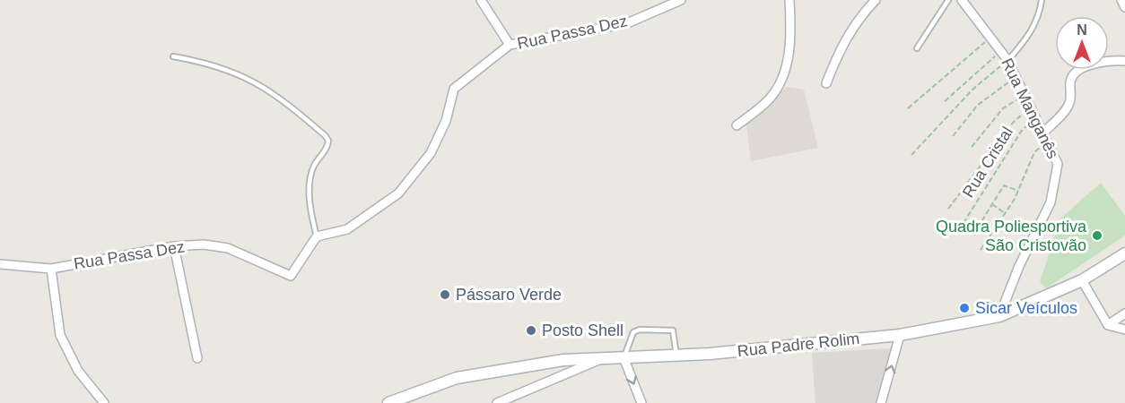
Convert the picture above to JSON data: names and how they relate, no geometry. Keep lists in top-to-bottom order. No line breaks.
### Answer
{"streets":{"main road":["Rua Padre Rolim"],"street":["Rua Passa Dez","Rua Manganês"],"path":["Rua Cristal"]},"crossings":[["Rua Manganês","Rua Cristal"],["Rua Manganês","Rua Padre Rolim"]],"places":["Quadra Poliesportiva São Cristovão","Pássaro Verde","Sicar Veículos","Posto Shell"],"north":"top"}
